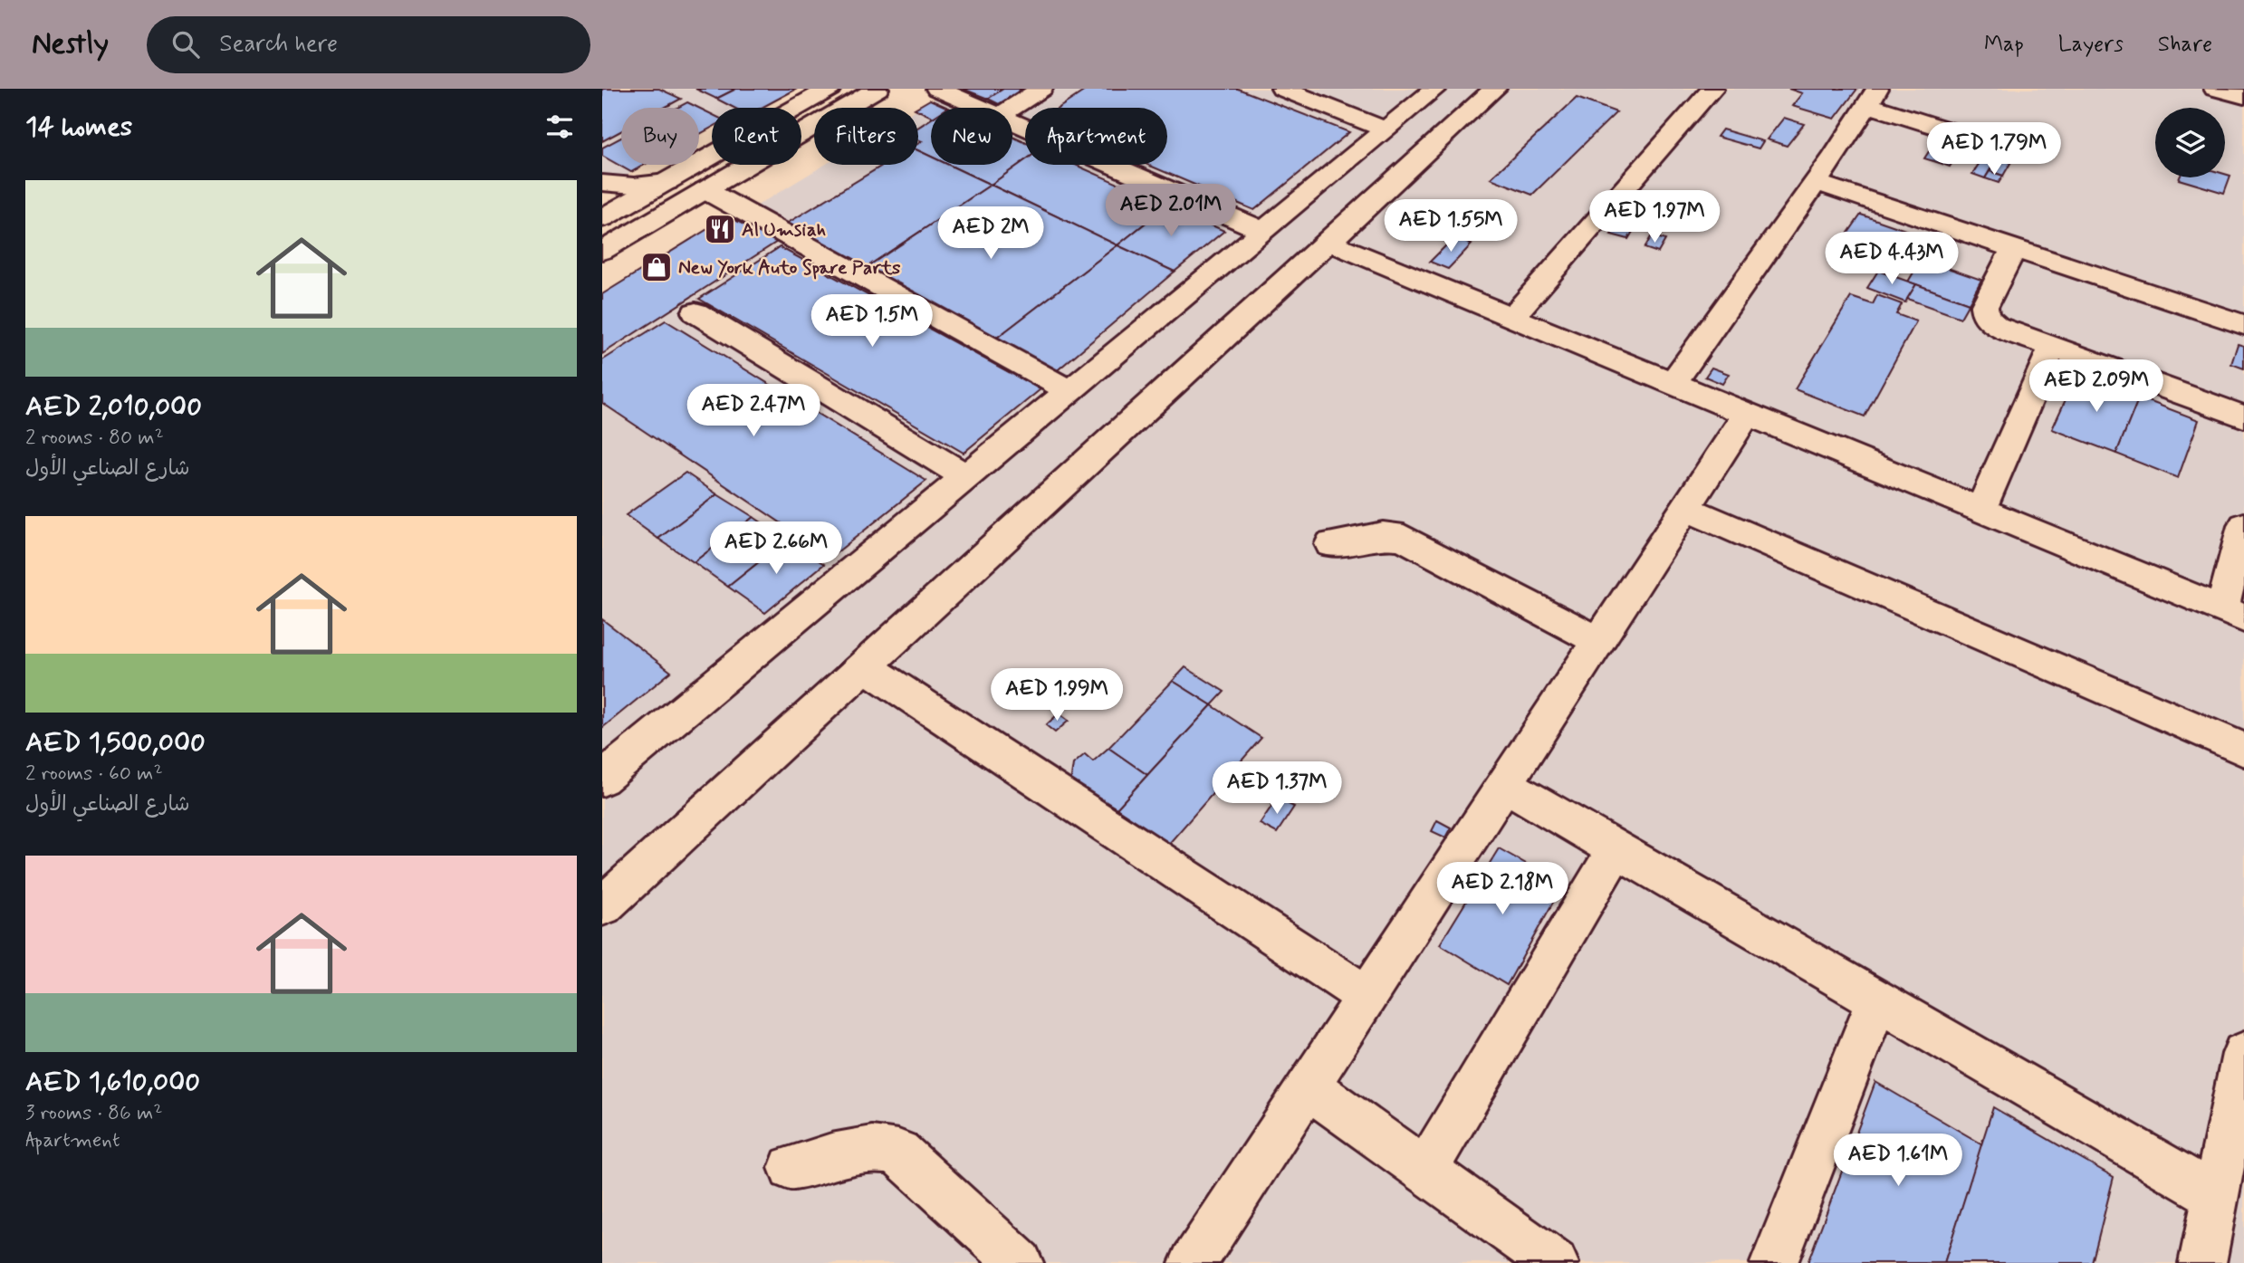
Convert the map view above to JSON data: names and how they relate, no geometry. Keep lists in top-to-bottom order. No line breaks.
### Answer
{"places":{"restaurant":["Al Umsiah"],"shop":["New York Auto Spare Parts"]},"page":{"header":"Nestly","search":"Search here","nav":["Map","Layers","Share"],"heading":"14 homes","chip":["Buy","Rent","Filters","New","Apartment"],"price":["AED 1.79M","AED 2.01M","AED 1.97M","AED 1.55M","AED 2M","AED 4.43M","AED 1.5M","AED 2.09M","AED 2.47M","AED 2.66M","AED 1.99M","AED 1.37M","AED 2.18M","AED 1.61M"],"list":[{"name":"AED 2,010,000","note":"2 rooms · 80 m² · شارع الصناعي الأول"},{"name":"AED 1,500,000","note":"2 rooms · 60 m² · شارع الصناعي الأول"},{"name":"AED 1,610,000","note":"3 rooms · 86 m² · Apartment"}]}}
